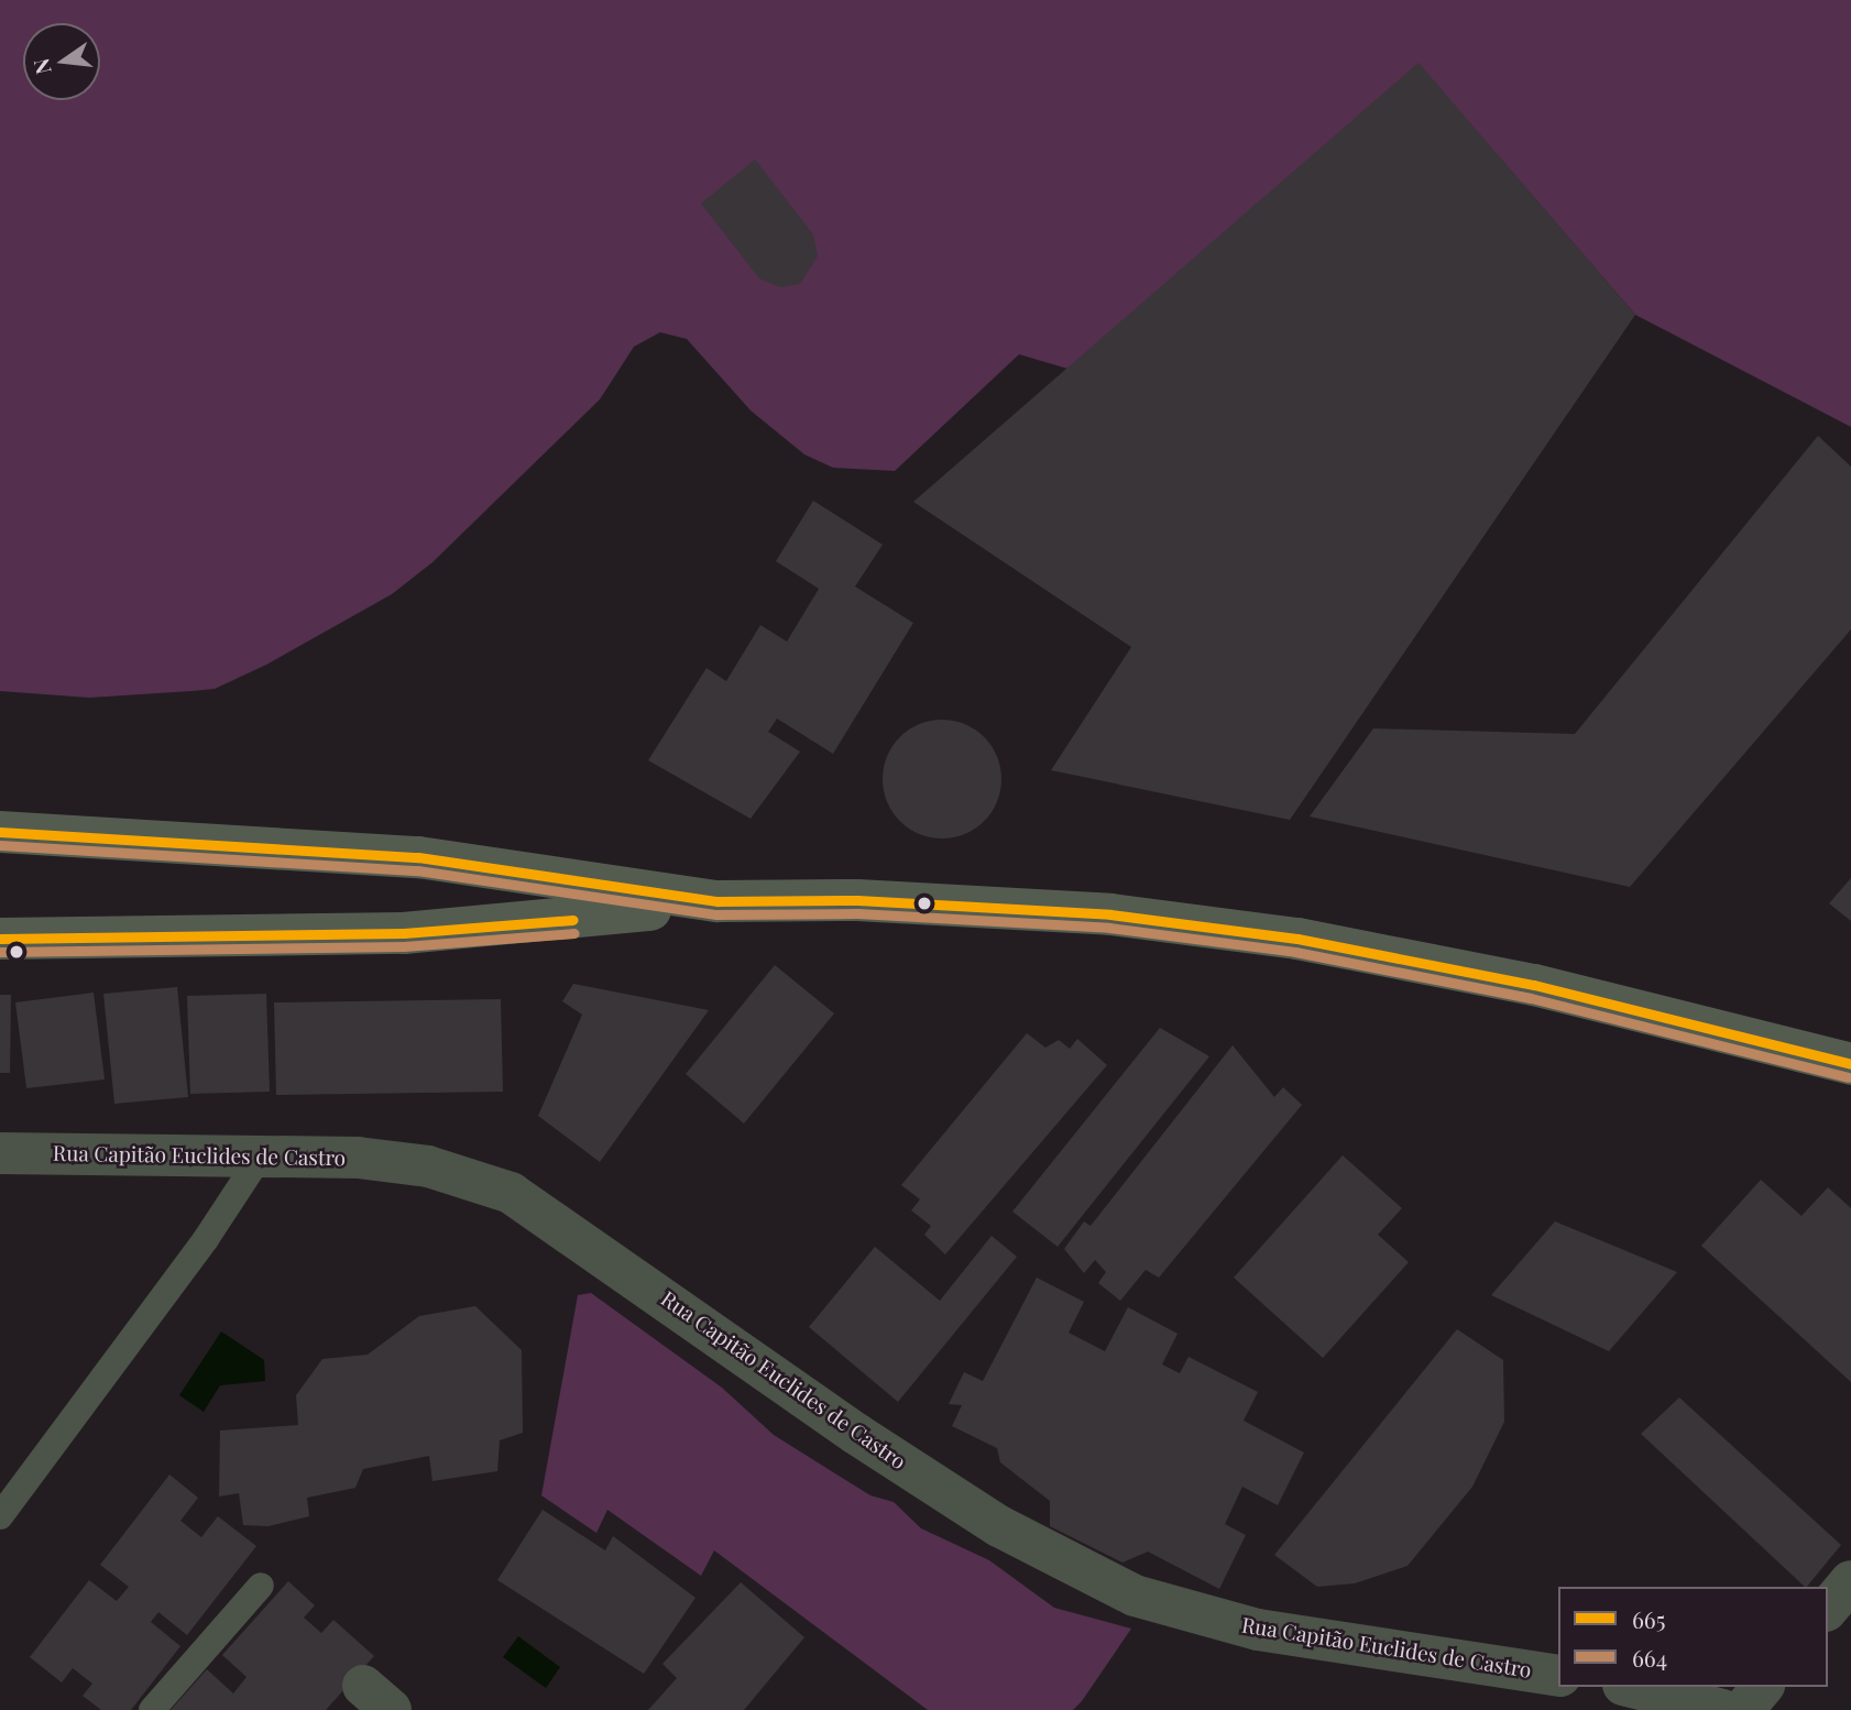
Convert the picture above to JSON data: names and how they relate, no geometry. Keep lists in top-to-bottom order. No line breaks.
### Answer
{"streets":{"street":["Rua Capitão Euclides de Castro"]},"lines":["transit line 665","transit line 664"],"legend":["665","664"],"north":"left"}
